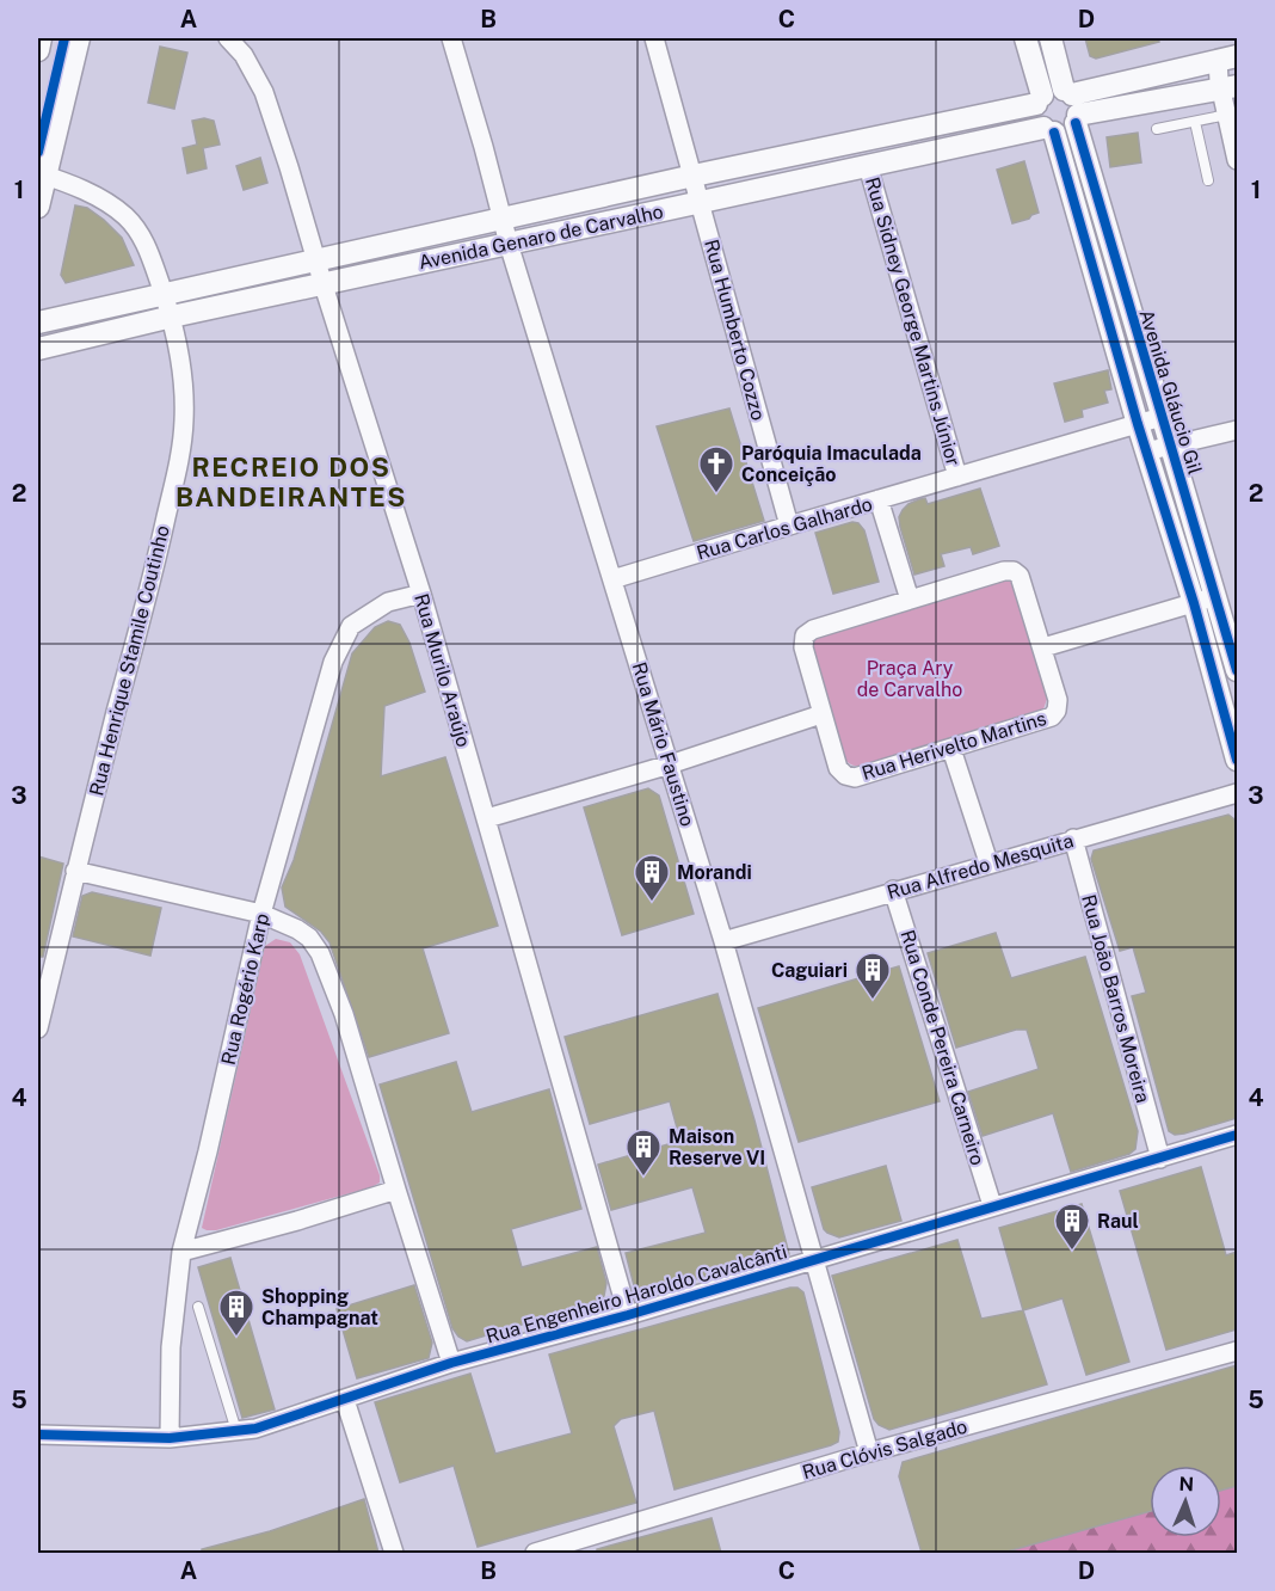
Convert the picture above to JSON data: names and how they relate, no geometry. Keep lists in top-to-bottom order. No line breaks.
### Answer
{"streets":{"street":["Avenida Genaro de Carvalho","Rua Sidney George Martins Júnior","Rua Humberto Cozzo","Avenida Gláucio Gil","Rua Carlos Galhardo","Rua Henrique Stamile Coutinho","Rua Murilo Araújo","Rua Mário Faustino","Rua Herivelto Martins","Rua Alfredo Mesquita","Rua Rogério Karp","Rua João Barros Moreira","Rua Conde Pereira Carneiro","Rua Engenheiro Haroldo Cavalcânti","Rua Clóvis Salgado"]},"crossings":[["Avenida Genaro de Carvalho","Rua Sidney George Martins Júnior"],["Avenida Genaro de Carvalho","Rua Humberto Cozzo"],["Avenida Genaro de Carvalho","Avenida Gláucio Gil"],["Avenida Genaro de Carvalho","Rua Henrique Stamile Coutinho"],["Avenida Genaro de Carvalho","Rua Murilo Araújo"],["Avenida Genaro de Carvalho","Rua Mário Faustino"],["Rua Sidney George Martins Júnior","Rua Carlos Galhardo"],["Rua Humberto Cozzo","Rua Carlos Galhardo"],["Avenida Gláucio Gil","Rua Carlos Galhardo"],["Rua Carlos Galhardo","Rua Mário Faustino"],["Rua Murilo Araújo","Rua Rogério Karp"],["Rua Murilo Araújo","Rua Engenheiro Haroldo Cavalcânti"],["Rua Mário Faustino","Rua Alfredo Mesquita"],["Rua Mário Faustino","Rua Engenheiro Haroldo Cavalcânti"],["Rua Mário Faustino","Rua Clóvis Salgado"],["Rua Alfredo Mesquita","Rua João Barros Moreira"],["Rua Alfredo Mesquita","Rua Conde Pereira Carneiro"],["Rua Rogério Karp","Rua Engenheiro Haroldo Cavalcânti"],["Rua João Barros Moreira","Rua Engenheiro Haroldo Cavalcânti"],["Rua Conde Pereira Carneiro","Rua Engenheiro Haroldo Cavalcânti"]],"districts":["RECREIO DOS BANDEIRANTES"],"parks":["Praça Ary de Carvalho"],"places":{"church":["Paróquia Imaculada Conceição"],"building":["Morandi","Caguiari","Maison Reserve VI","Raul","Shopping Champagnat"]},"north":"top","grid":{"columns":["A","B","C","D"],"rows":["1","2","3","4","5"]}}
